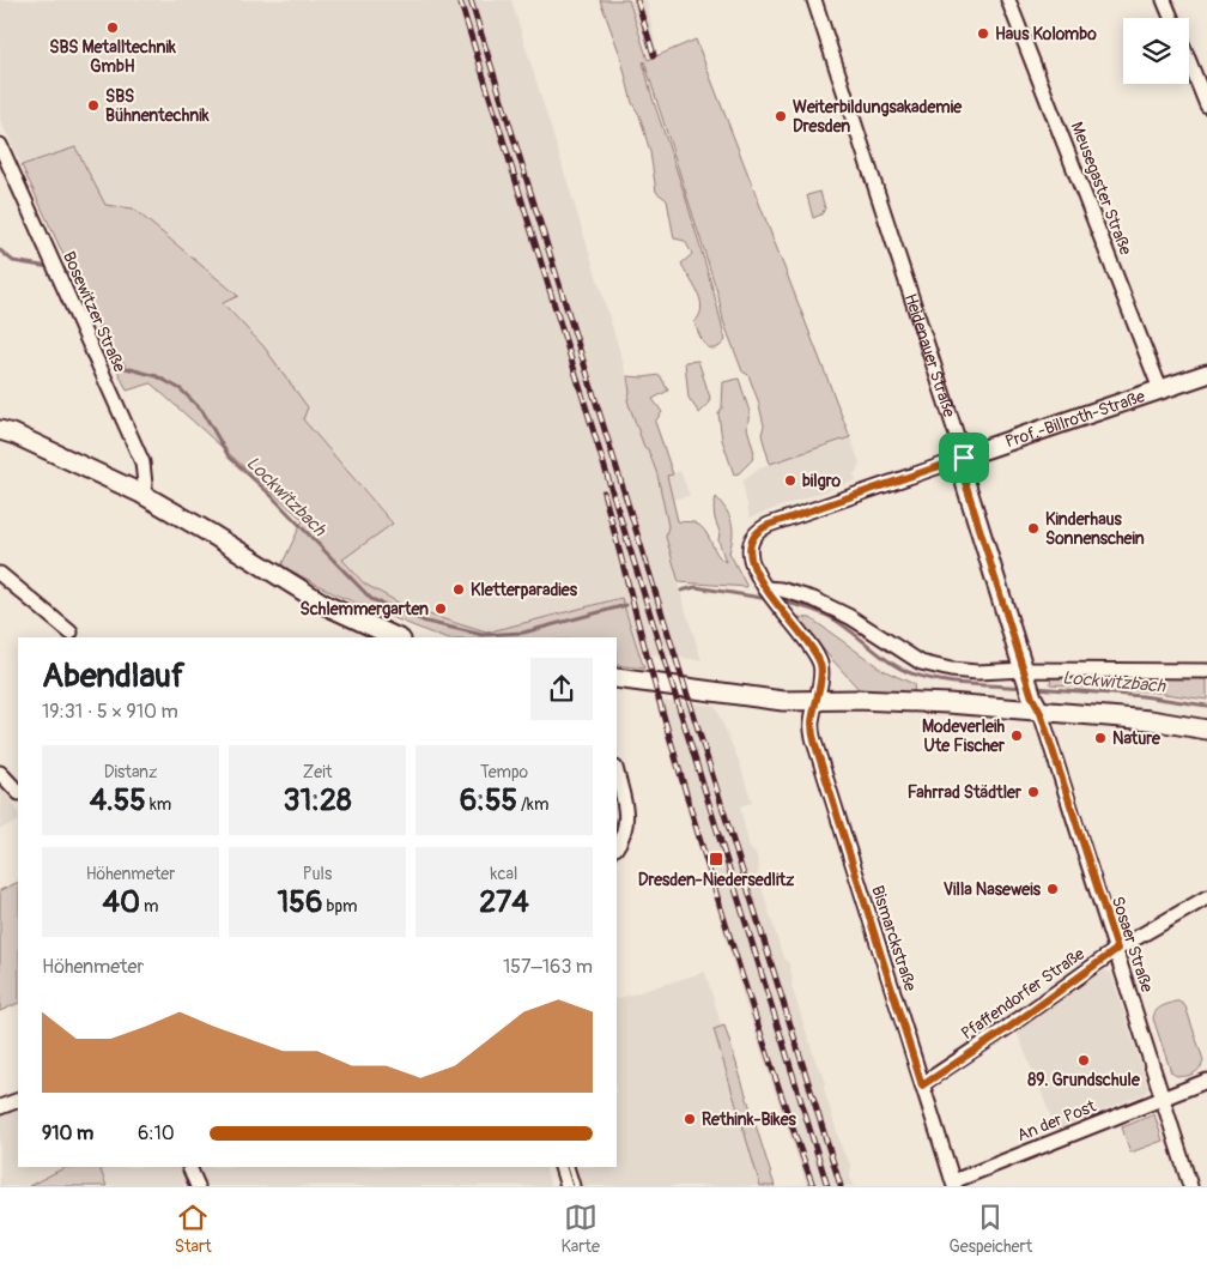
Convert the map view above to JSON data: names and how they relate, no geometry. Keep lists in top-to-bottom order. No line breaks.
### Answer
{"streets":{"street":["Meusegaster Straße","Bosewitzer Straße","Heidenauer Straße","Prof.-Billroth-Straße","Bismarckstraße","Sosaer Straße","Pfaffendorfer Straße","An der Post"]},"crossings":[["Meusegaster Straße","Prof.-Billroth-Straße"],["Heidenauer Straße","Prof.-Billroth-Straße"],["Heidenauer Straße","Sosaer Straße"],["Prof.-Billroth-Straße","Bismarckstraße"],["Bismarckstraße","Pfaffendorfer Straße"],["Bismarckstraße","An der Post"],["Sosaer Straße","Pfaffendorfer Straße"],["Sosaer Straße","An der Post"]],"water":["Lockwitzbach"],"places":{"other":["SBS Metalltechnik GmbH","Haus Kolombo","SBS Bühnentechnik","Weiterbildungsakademie Dresden","bilgro","Kinderhaus Sonnenschein","Kletterparadies","Schlemmergarten","Modeverleih Ute Fischer","Nature","Fahrrad Städtler","Villa Naseweis","89. Grundschule","Rethink-Bikes"],"transit":["Dresden-Niedersedlitz"]},"page":{"heading":["Abendlauf","19:31 · 5 × 910 m"],"stats":[["Distanz","4.55 km"],["Zeit","31:28"],["Tempo","6:55 /km"],["Höhenmeter","40 m"],["Puls","156 bpm"],["kcal","274"]],"chart":["Höhenmeter","157–163 m"],"list":[{"name":"910 m","note":"6:10"}],"tabs":["Start","Karte","Gespeichert"]}}
